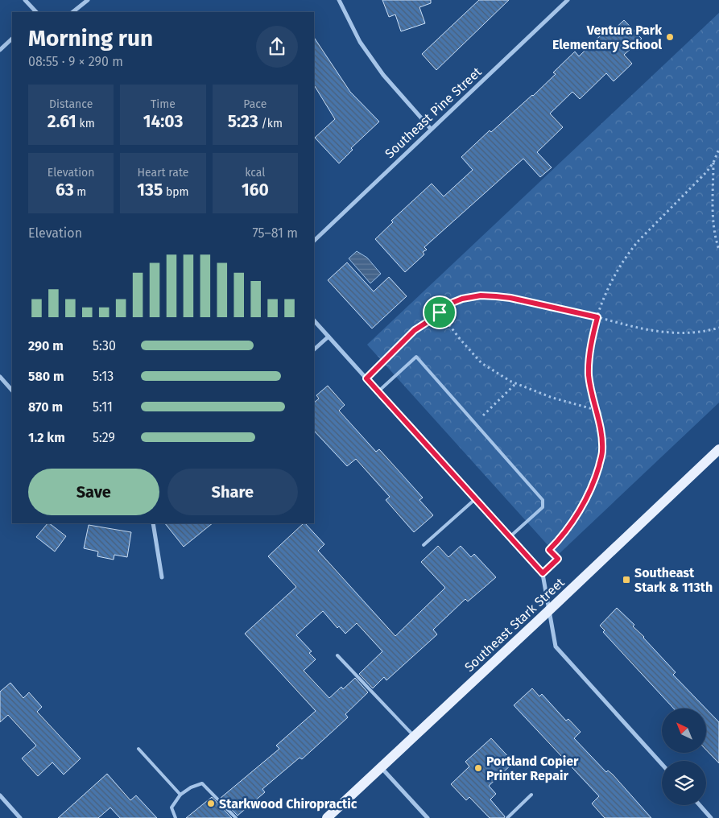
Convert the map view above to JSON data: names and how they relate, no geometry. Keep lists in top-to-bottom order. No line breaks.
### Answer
{"streets":{"main road":["Southeast Stark Street"],"street":["Southeast Pine Street"]},"places":{"other":["Ventura Park Elementary School","Portland Copier Printer Repair","Starkwood Chiropractic"],"transit":["Southeast Stark & 113th"]},"north":"top left","page":{"heading":["Morning run","08:55 · 9 × 290 m"],"stats":[["Distance","2.61 km"],["Time","14:03"],["Pace","5:23 /km"],["Elevation","63 m"],["Heart rate","135 bpm"],["kcal","160"]],"chart":["Elevation","75–81 m"],"list":[{"name":"290 m","note":"5:30"},{"name":"580 m","note":"5:13"},{"name":"870 m","note":"5:11"},{"name":"1.2 km","note":"5:29"}],"buttons":["Save","Share"]}}
